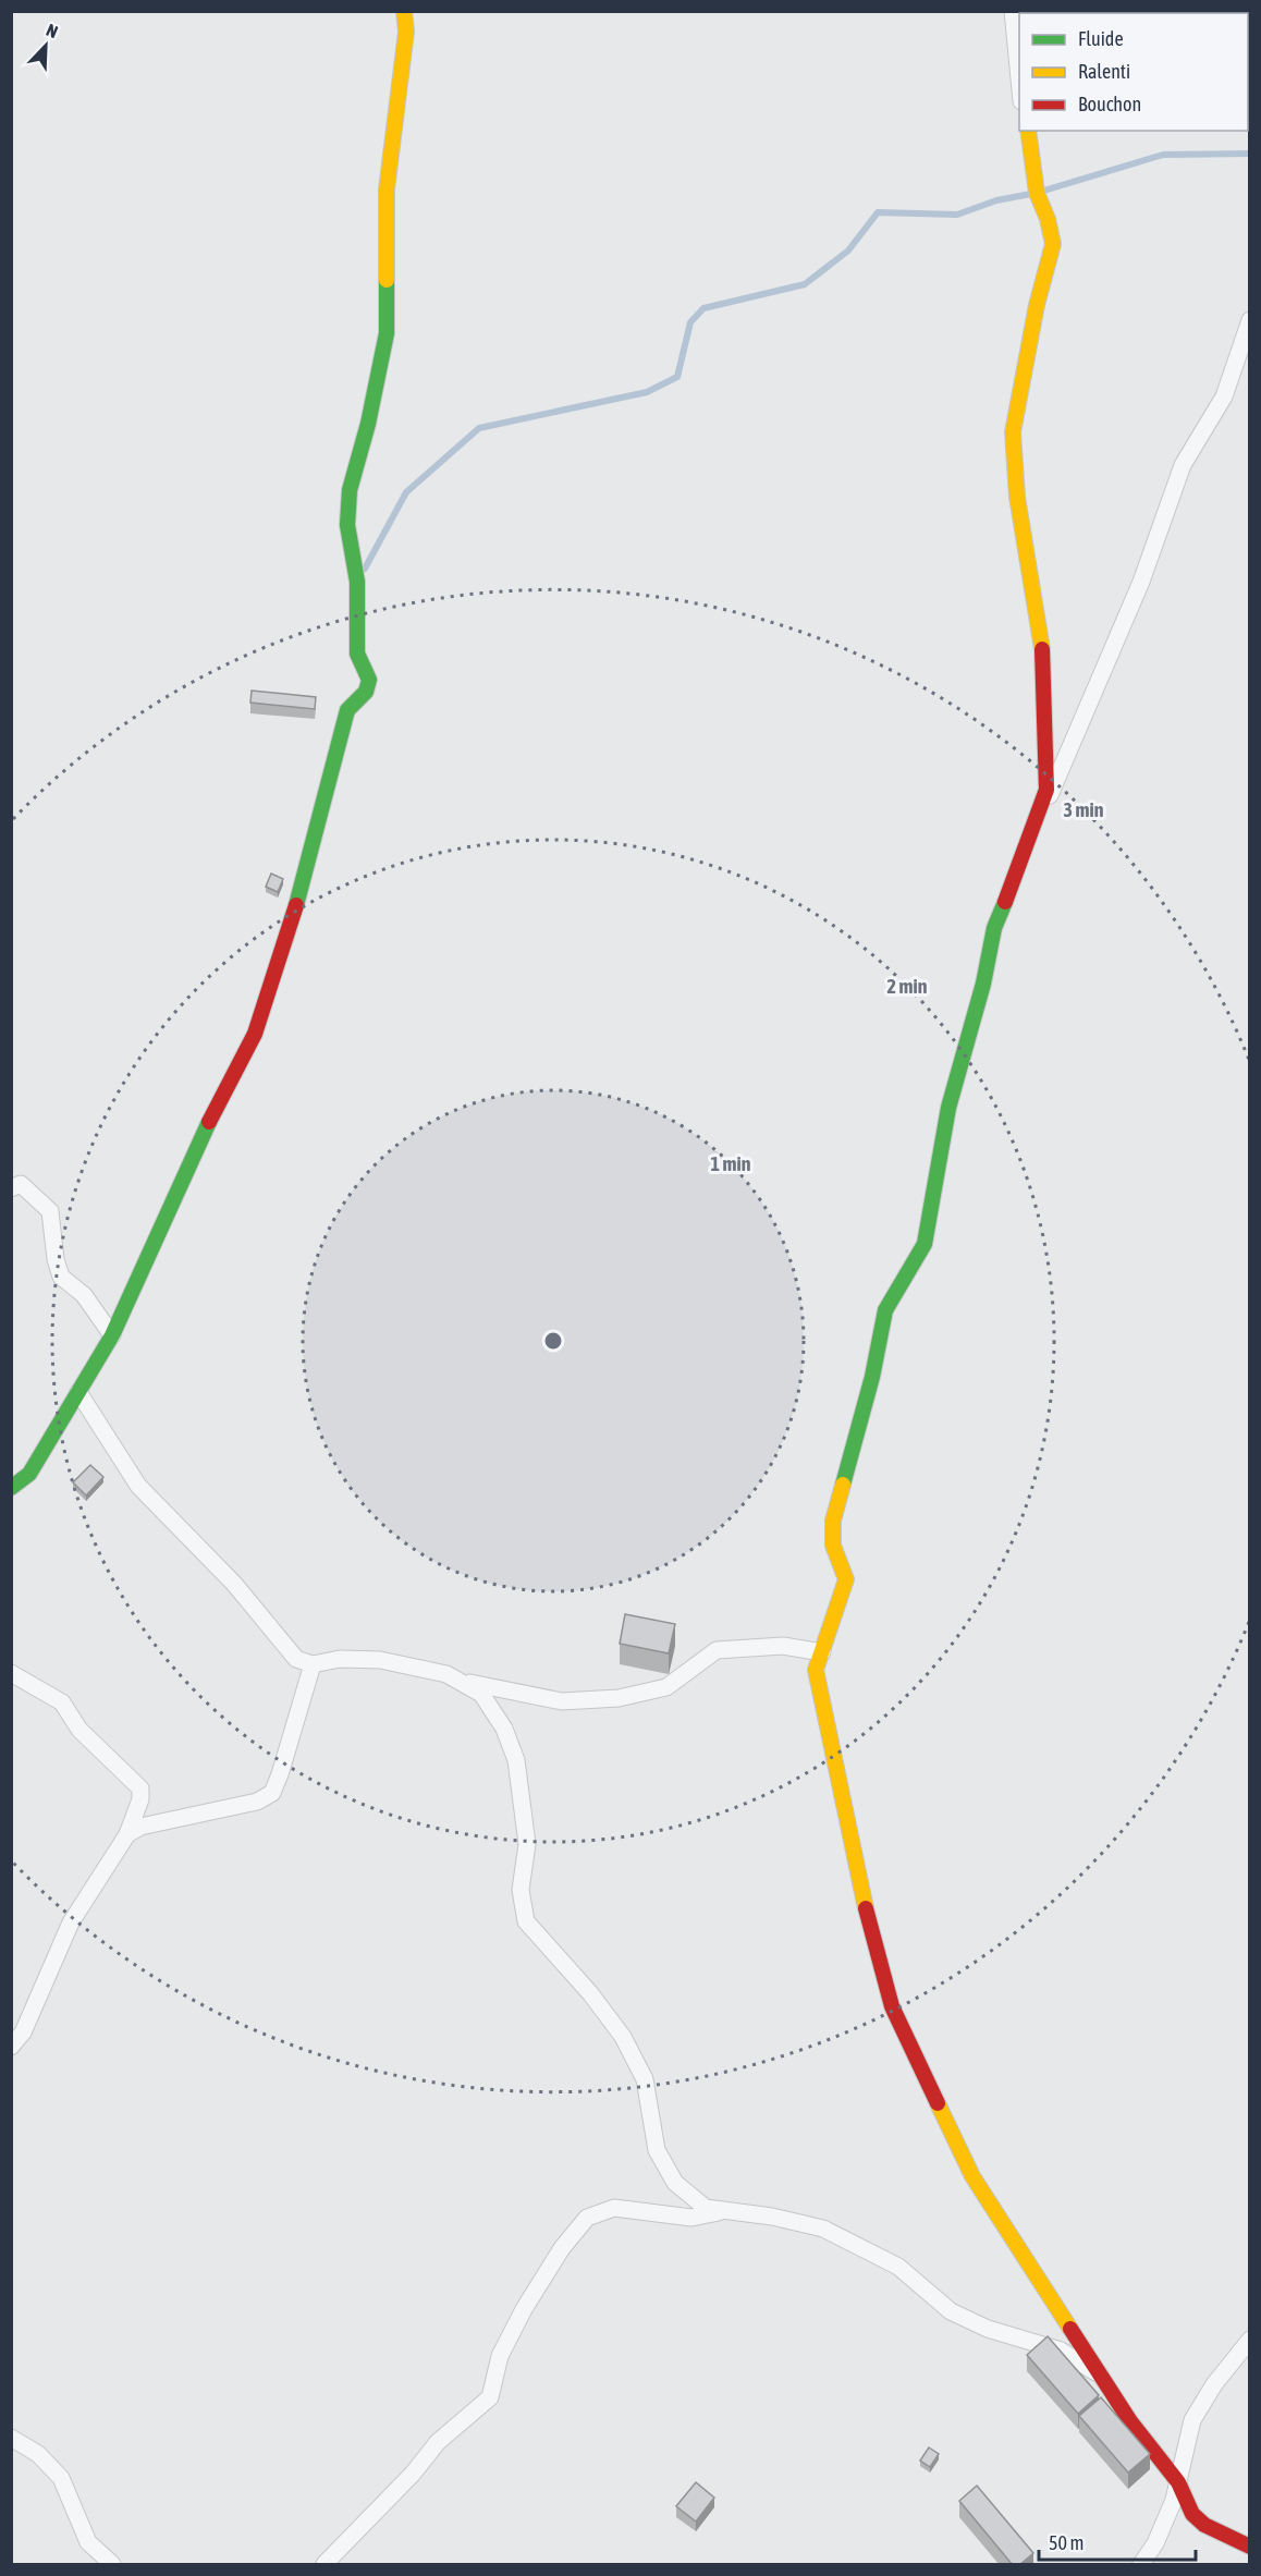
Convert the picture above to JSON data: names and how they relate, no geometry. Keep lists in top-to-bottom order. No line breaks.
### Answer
{"legend":["Fluide","Ralenti","Bouchon"],"scale_bar":"50 m","north":"top right","rings":["3 min","2 min","1 min"]}
